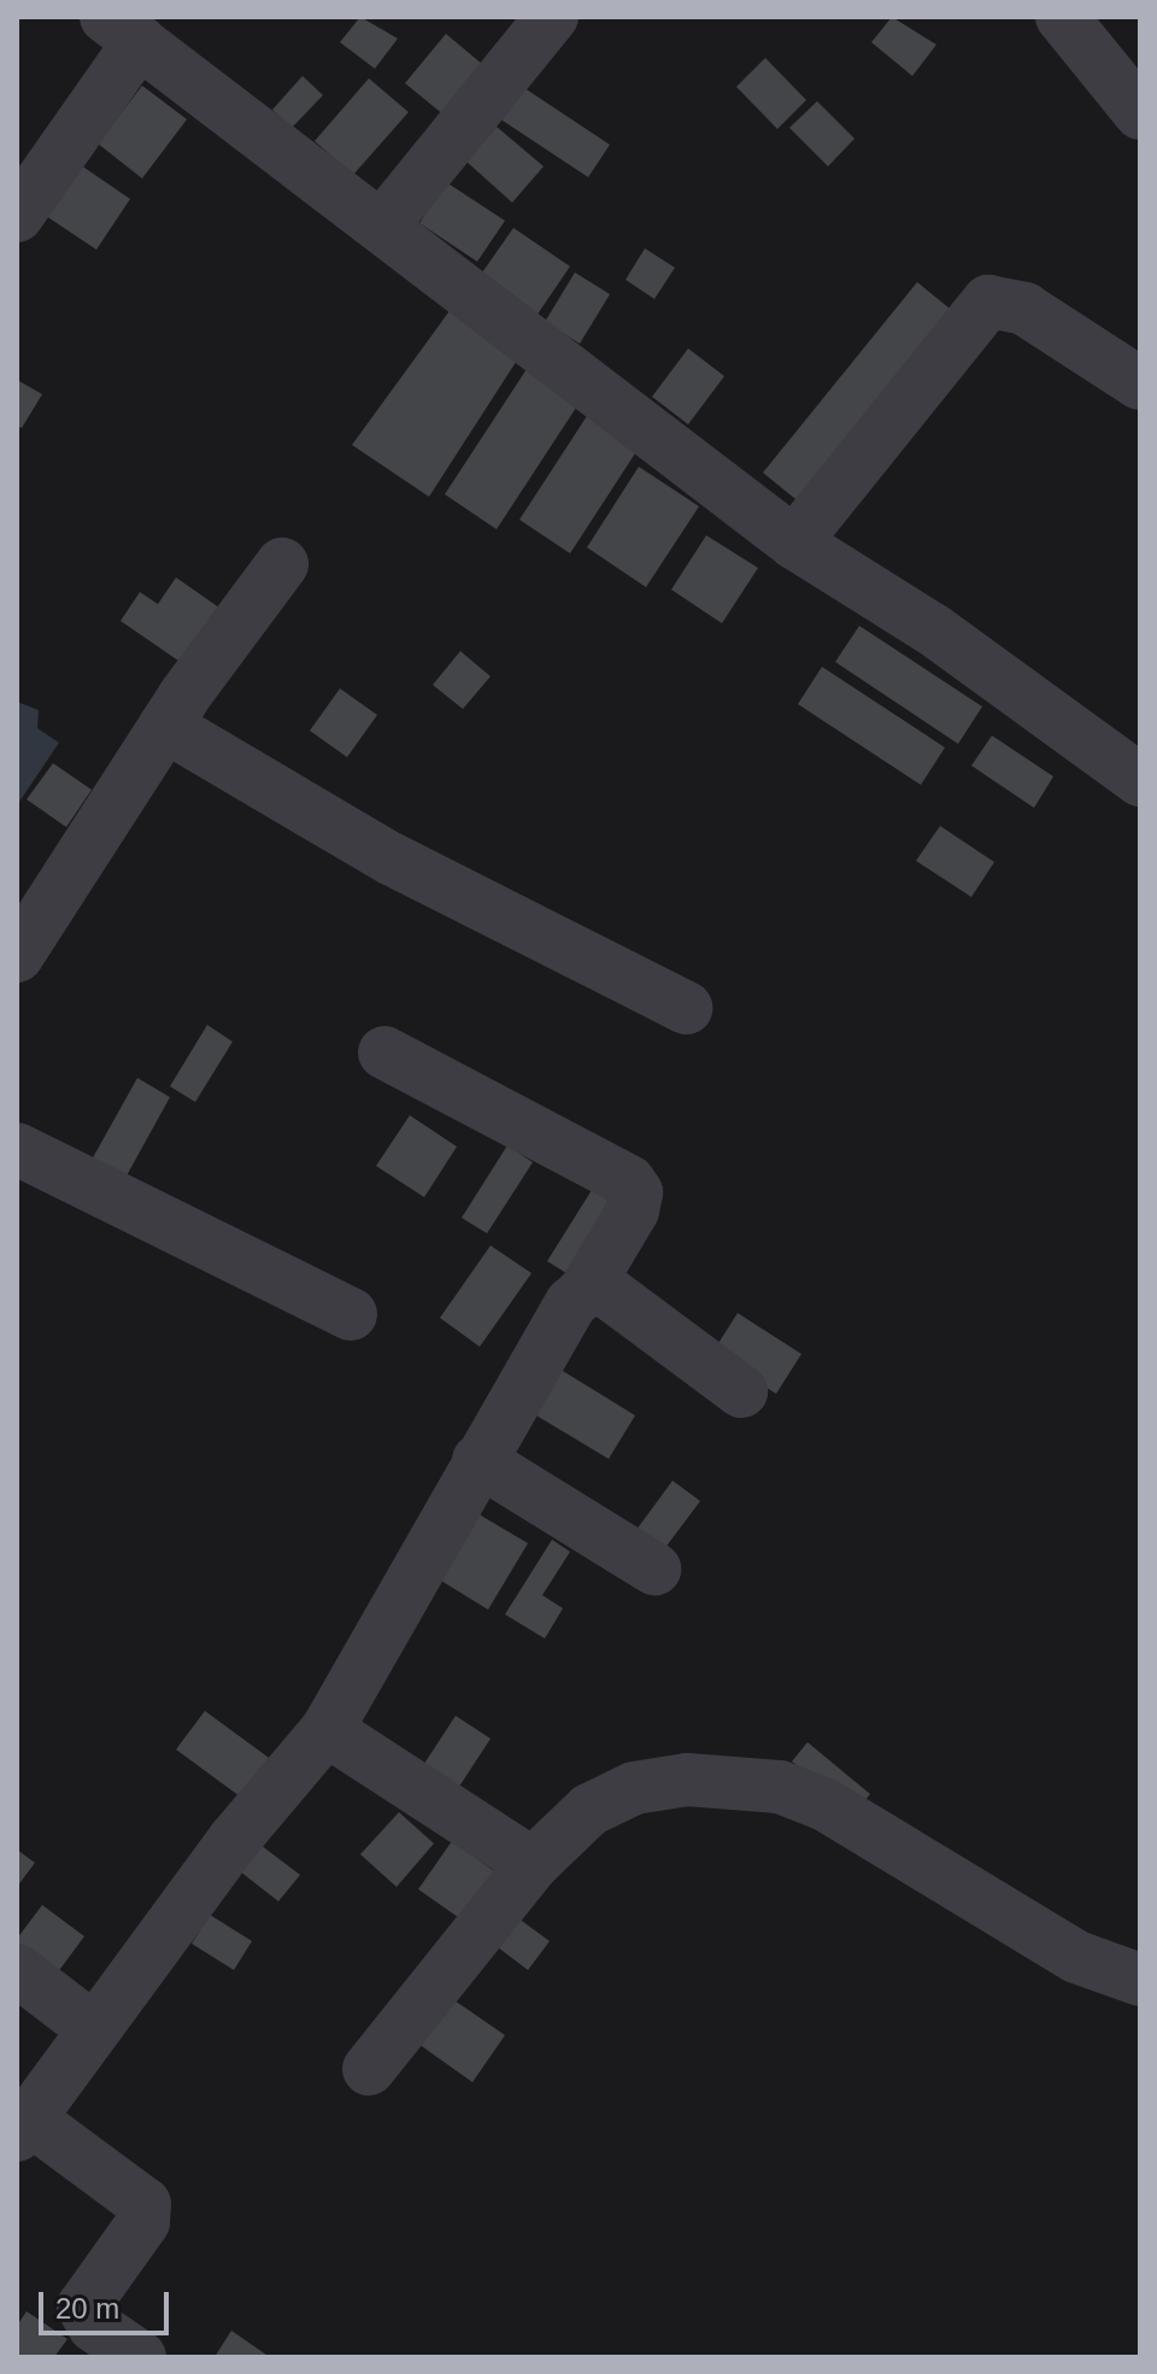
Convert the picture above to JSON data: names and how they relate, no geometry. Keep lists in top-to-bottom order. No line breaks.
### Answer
{"scale_bar":"20 m"}
